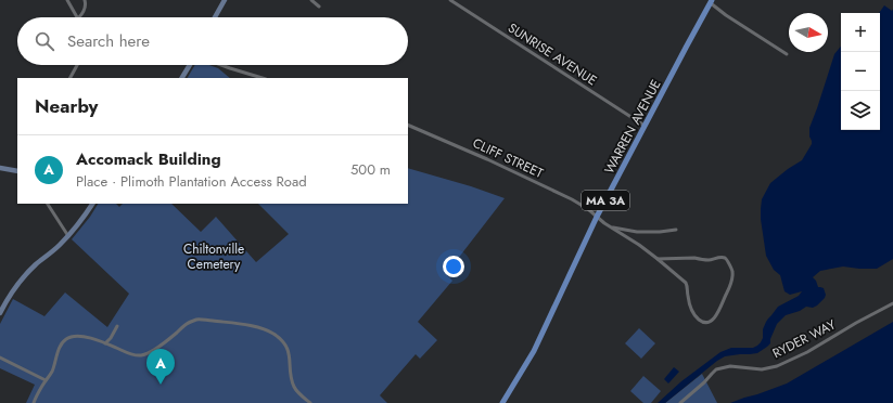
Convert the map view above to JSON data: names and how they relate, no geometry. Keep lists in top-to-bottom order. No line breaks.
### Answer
{"streets":{"main road":["WARREN AVENUE","MA 3A"],"street":["SUNRISE AVENUE","CLIFF STREET","RYDER WAY"]},"crossings":[["SUNRISE AVENUE","WARREN AVENUE"],["WARREN AVENUE","CLIFF STREET"]],"parks":["Chiltonville Cemetery"],"north":"right","page":{"map_buttons":["+","−"],"search":"Search here","heading":"Nearby","list":[{"mark":"A","name":"Accomack Building","note":"Place · Plimoth Plantation Access Road","value":"500 m"}],"pins":"A"}}
